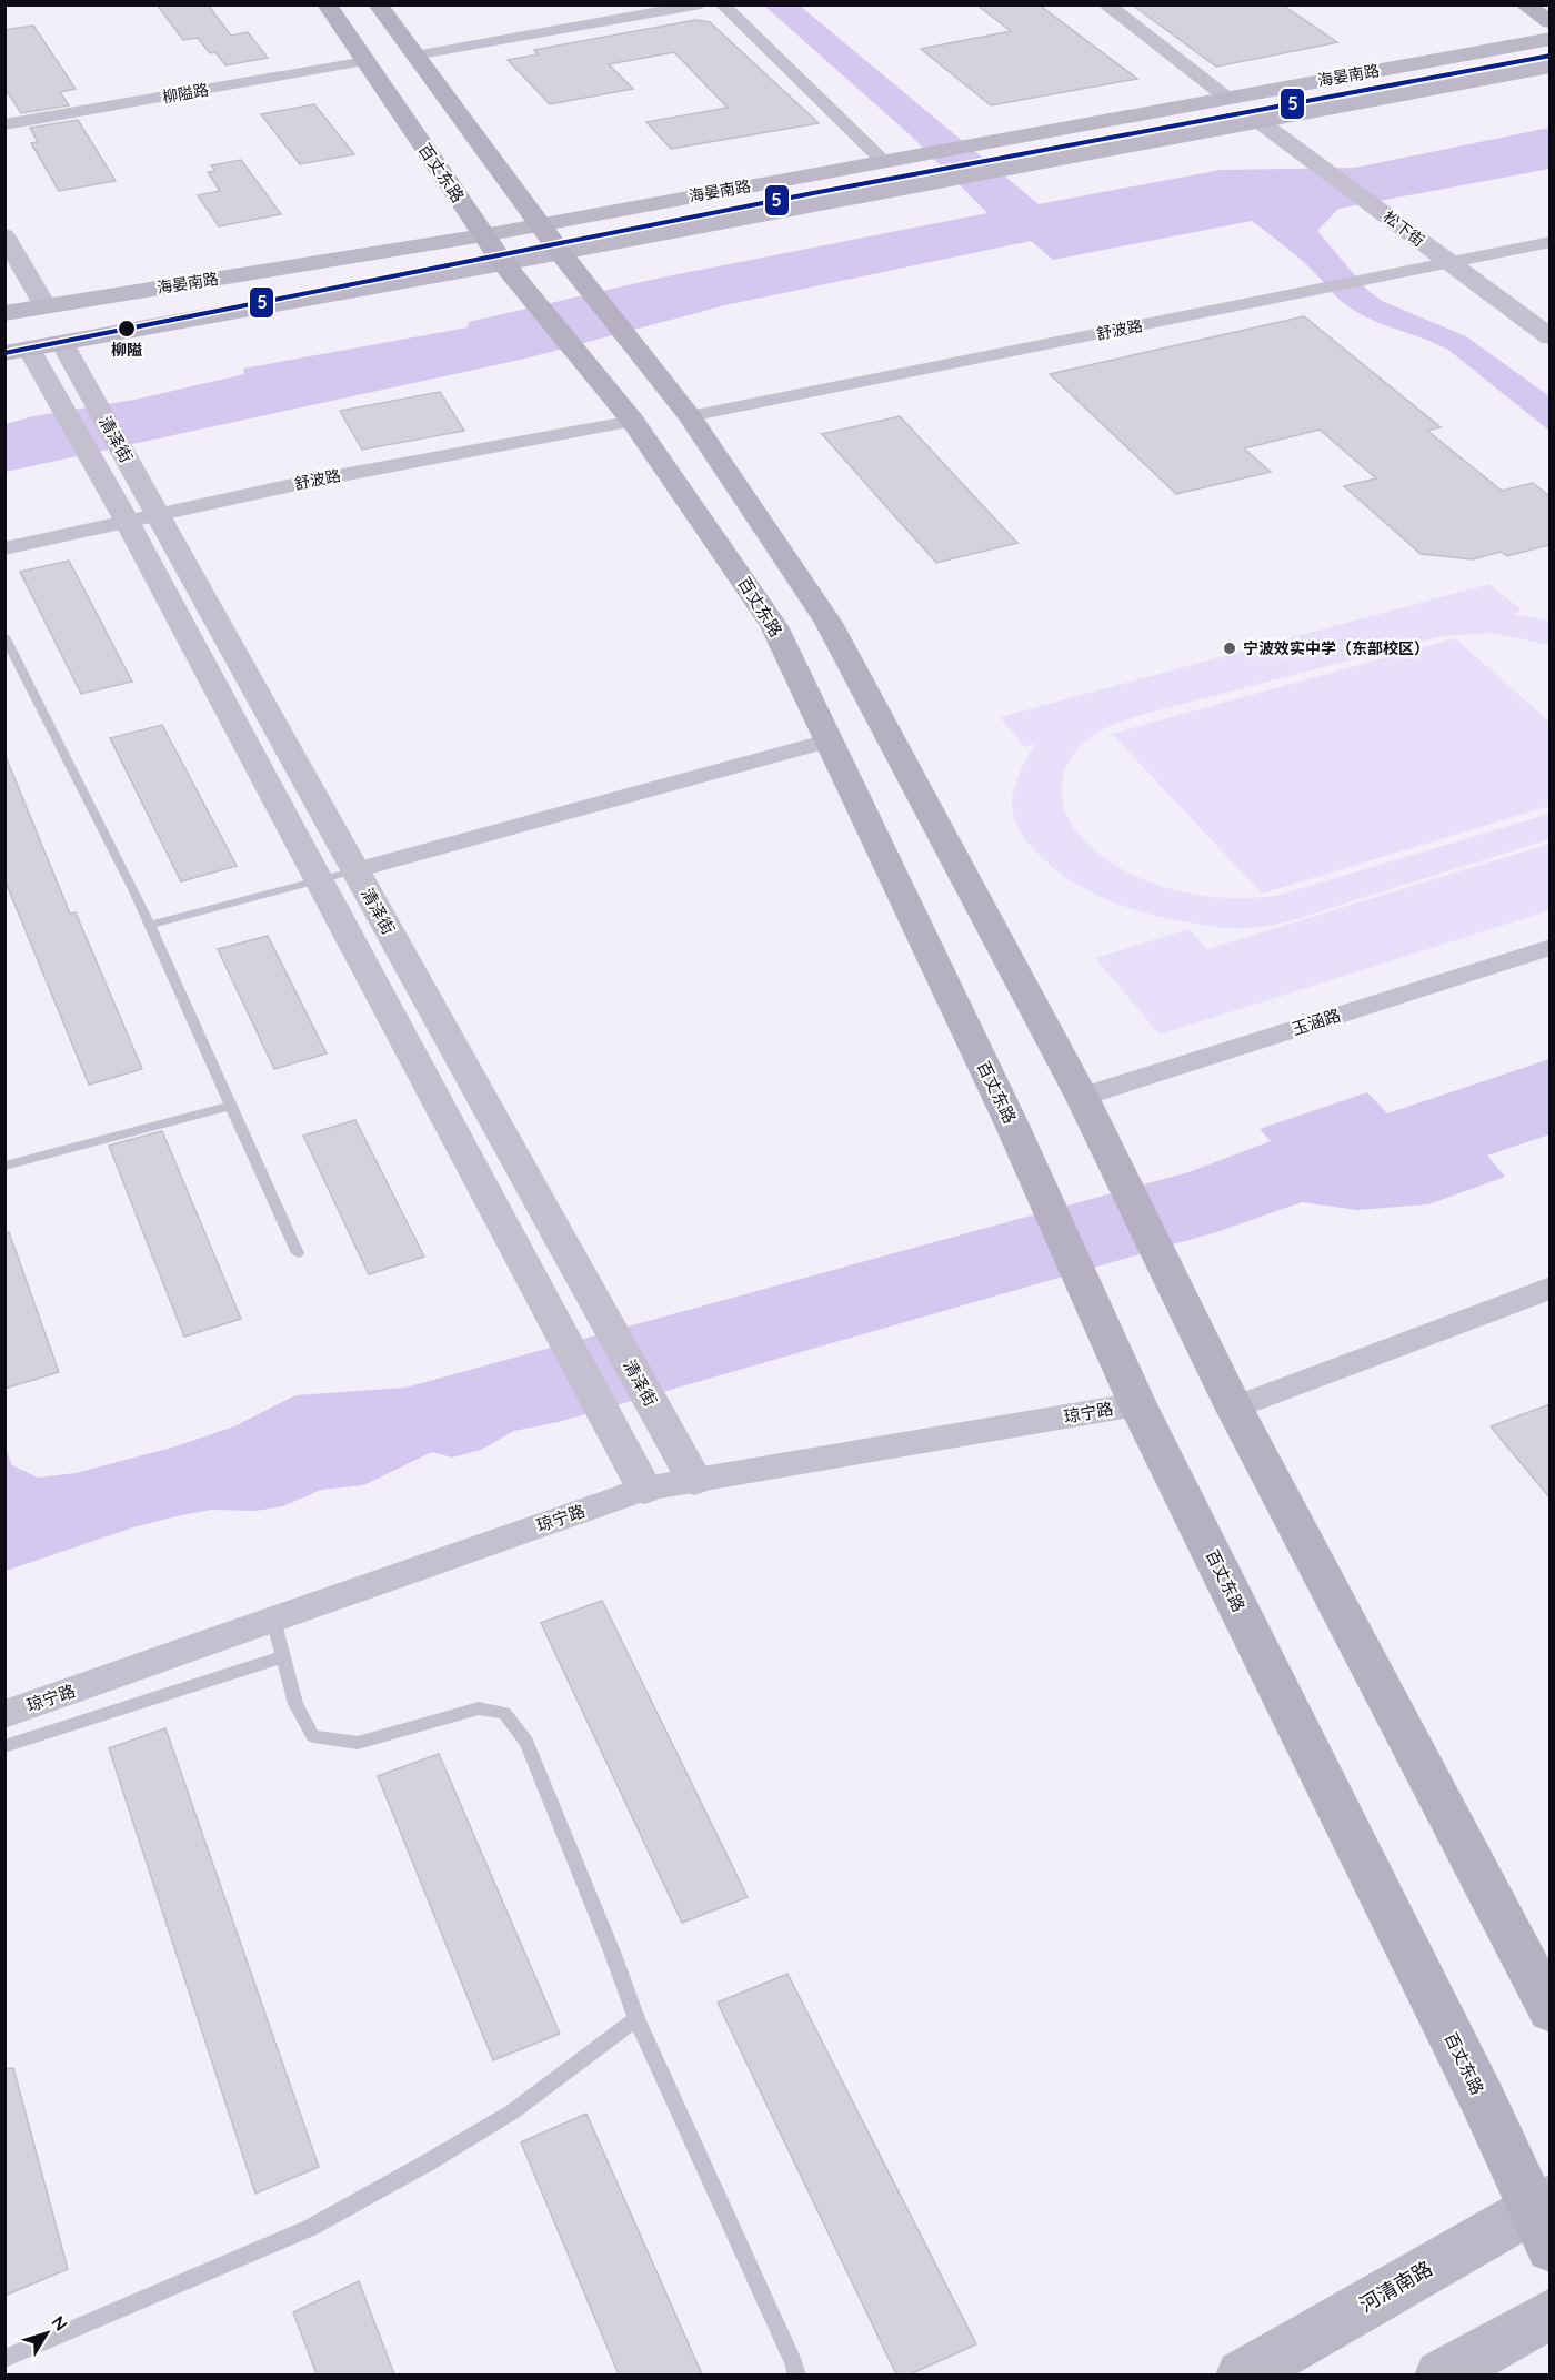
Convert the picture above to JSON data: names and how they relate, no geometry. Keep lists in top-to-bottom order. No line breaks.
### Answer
{"streets":{"main road":["海晏南路","百丈东路","河清南路"],"street":["柳隘路","松下街","舒波路","清泽街","玉涵路","琼宁路"]},"crossings":[["海晏南路","百丈东路"],["海晏南路","松下街"],["海晏南路","清泽街"],["柳隘路","百丈东路"],["百丈东路","舒波路"],["百丈东路","琼宁路"],["百丈东路","河清南路"],["松下街","舒波路"],["舒波路","清泽街"],["清泽街","琼宁路"]],"places":["柳隘","宁波效实中学（东部校区）"],"lines":["transit line 5"],"north":"top right"}
